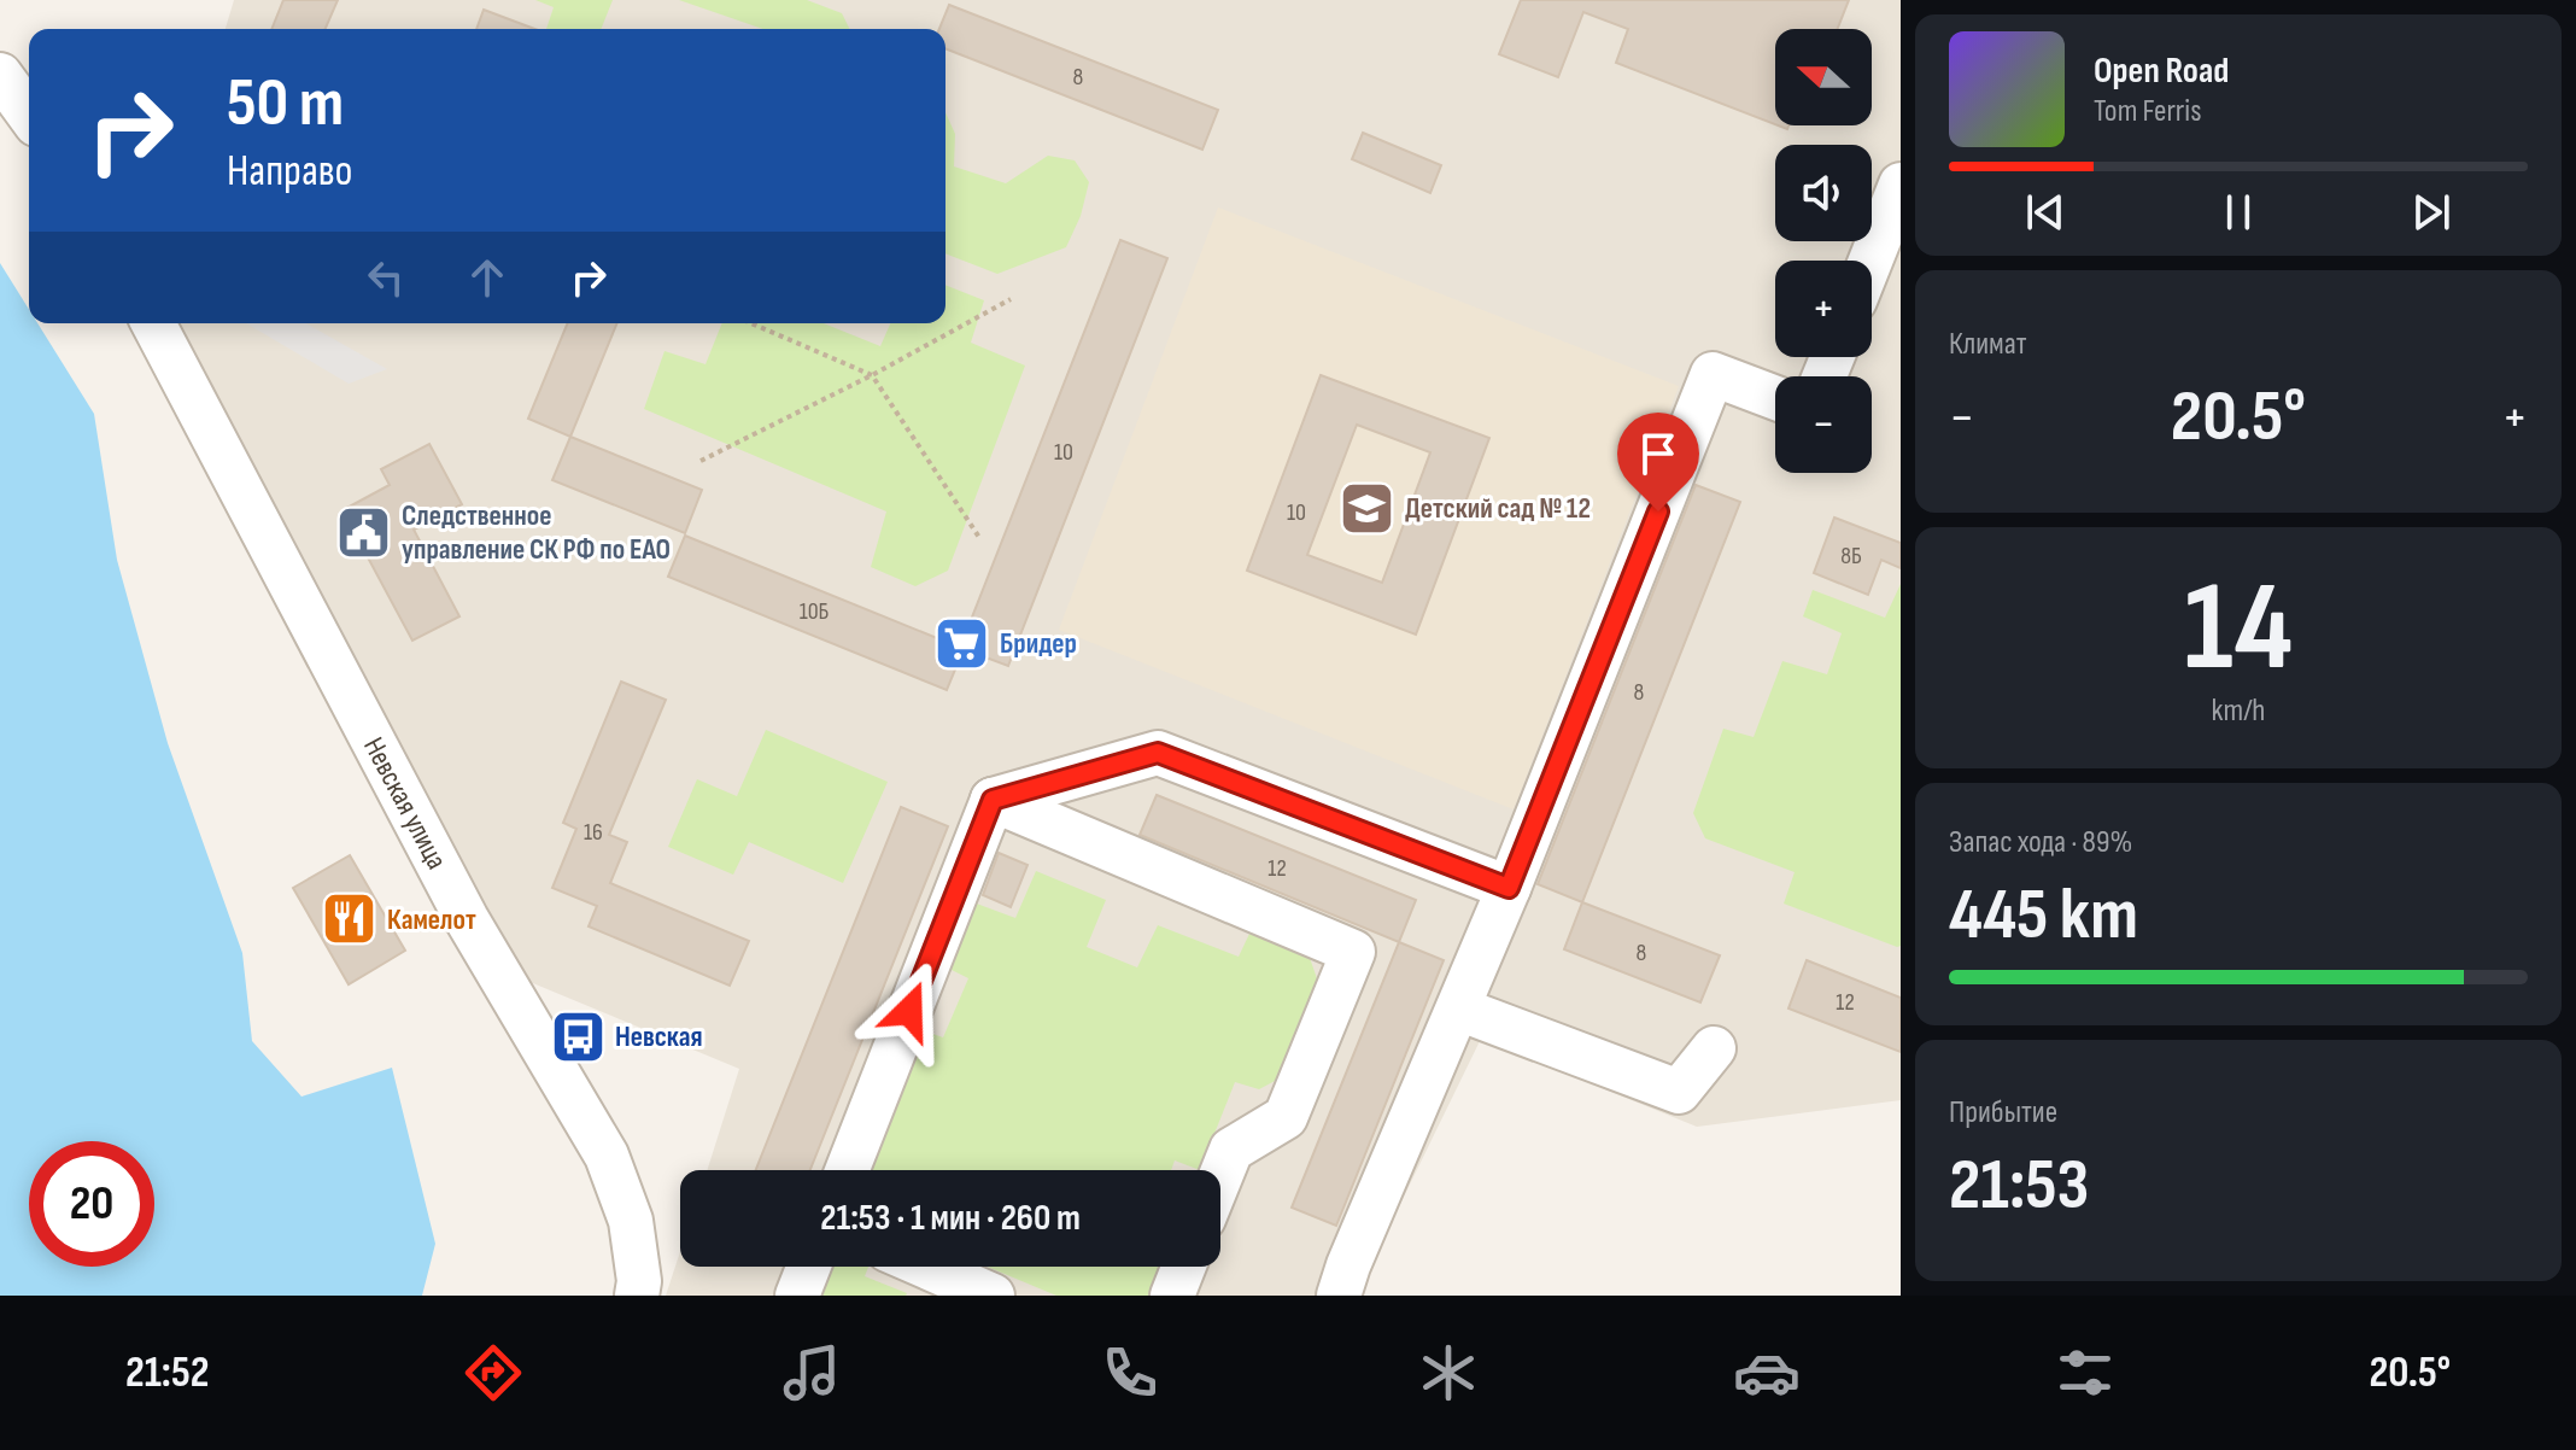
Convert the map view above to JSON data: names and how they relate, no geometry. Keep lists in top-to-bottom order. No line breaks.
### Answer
{"streets":{"street":["Невская улица"]},"places":{"school or university":["Детский сад № 12"],"public building":["Следственное управление СК РФ по ЕАО"],"supermarket":["Бридер"],"restaurant":["Камелот"],"bus stop":["Невская"]},"house_numbers":["8","10","10","8Б","10Б","8","16","12","8","12"],"north":"left","page":{"map_buttons":["+","−"],"turn":["50 m","Направо"],"song":["Open Road","Tom Ferris"],"tile":["Климат",["14","km/h"],["Запас хода · 89%","445 km"],["Прибытие","21:53"]],"heat":["−","20.5°","+"],"limit":"20","trip":"21:53 · 1 мин · 260 m","tabs":["21:52","20.5°"]}}
